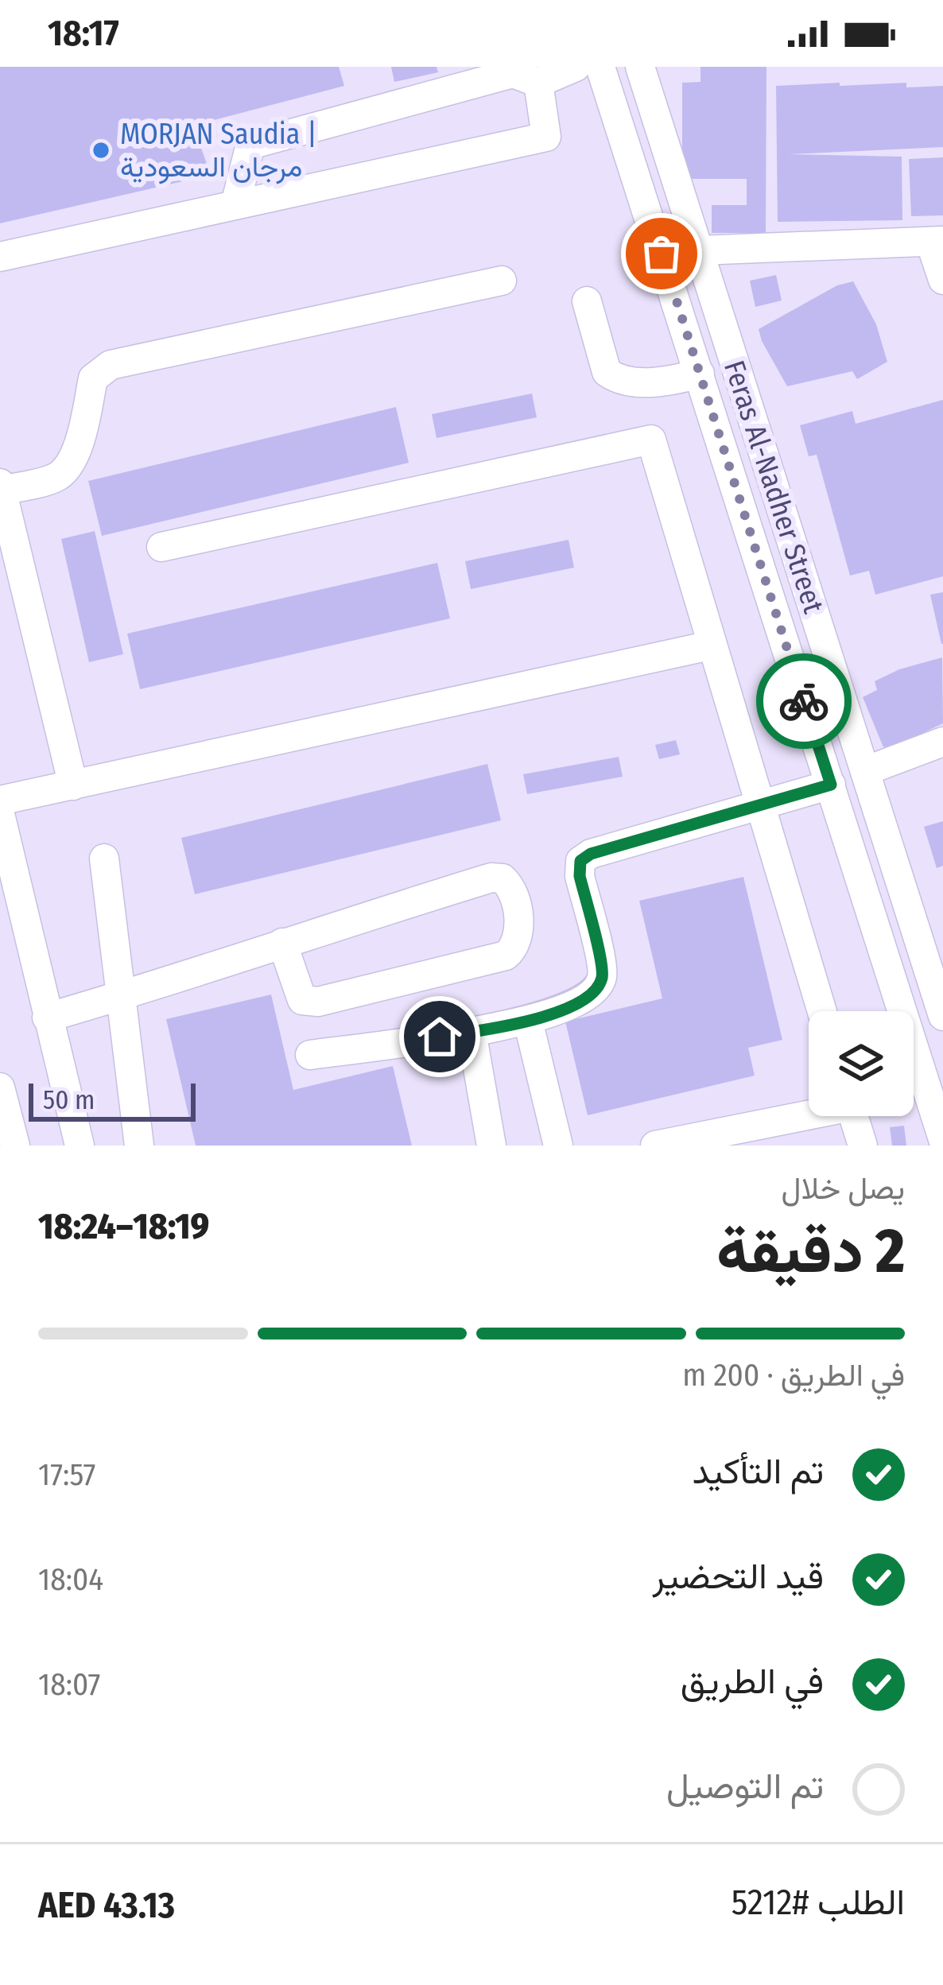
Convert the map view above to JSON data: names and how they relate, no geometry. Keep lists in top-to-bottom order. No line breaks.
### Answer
{"streets":{"street":["Feras Al-Nadher Street"]},"places":["MORJAN Saudia | مرجان السعودية"],"scale_bar":"50 m","page":{"status":"18:17","scale":"50 m","heading":["2 دقيقة","يصل خلال","18:19–18:24"],"panel":["الطلب #5212","AED 43.13"],"bar":"في الطريق · 200 m","list":[["تم التأكيد","17:57"],["قيد التحضير","18:04"],["في الطريق","18:07"],"تم التوصيل"]}}
